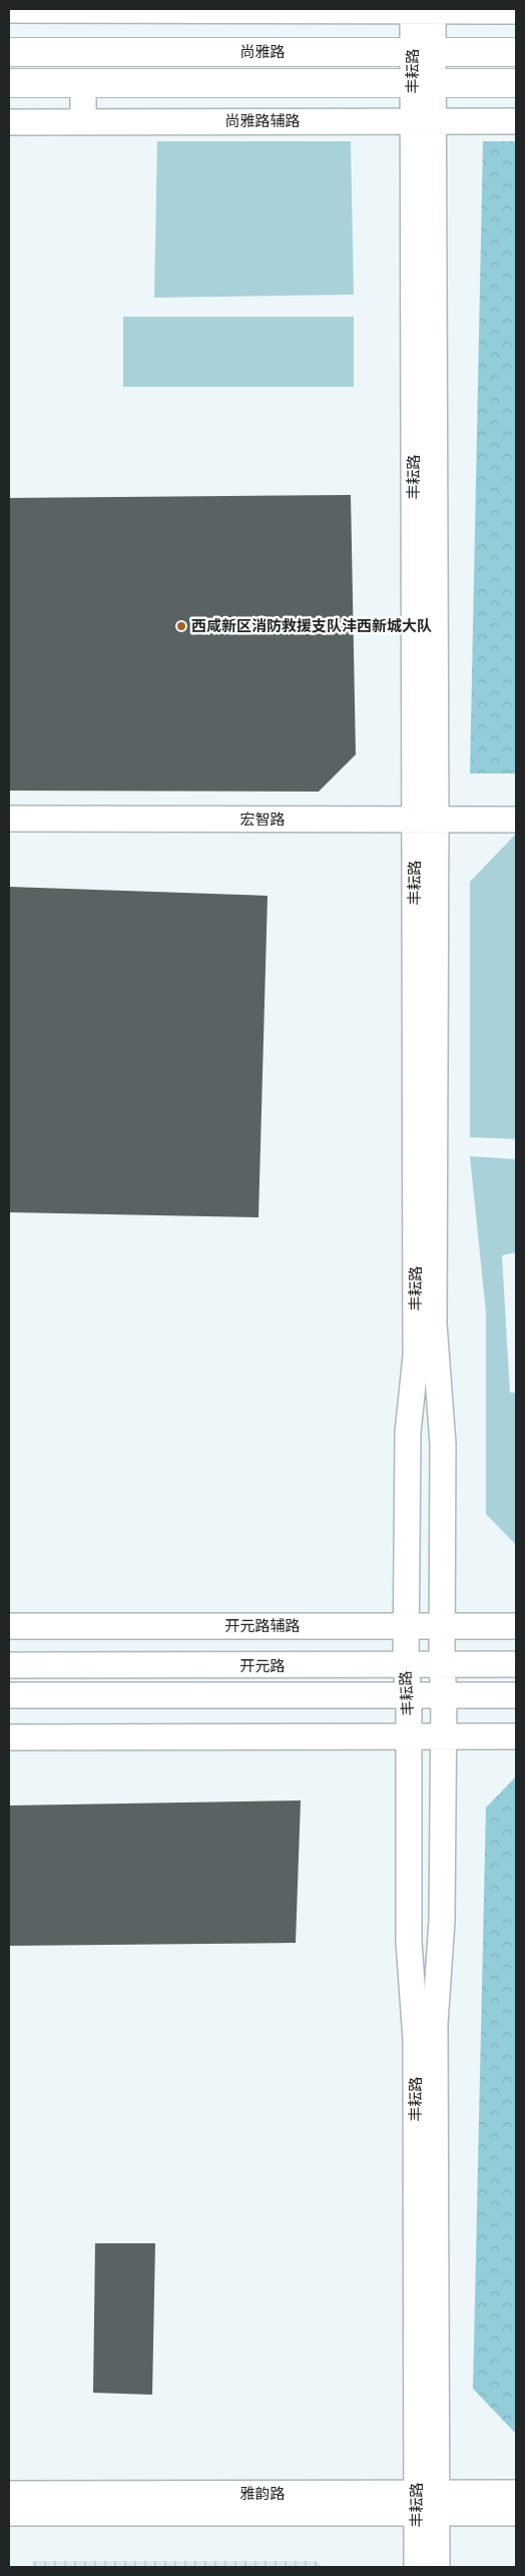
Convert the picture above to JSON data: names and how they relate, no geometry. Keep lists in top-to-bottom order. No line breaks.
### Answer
{"streets":{"main road":["尚雅路"],"street":["丰耘路","尚雅路辅路","宏智路","开元路辅路","开元路","雅韵路"]},"crossings":[["尚雅路","丰耘路"],["丰耘路","尚雅路辅路"],["丰耘路","宏智路"],["丰耘路","开元路辅路"],["丰耘路","开元路"],["丰耘路","雅韵路"]],"places":["西咸新区消防救援支队沣西新城大队"]}
